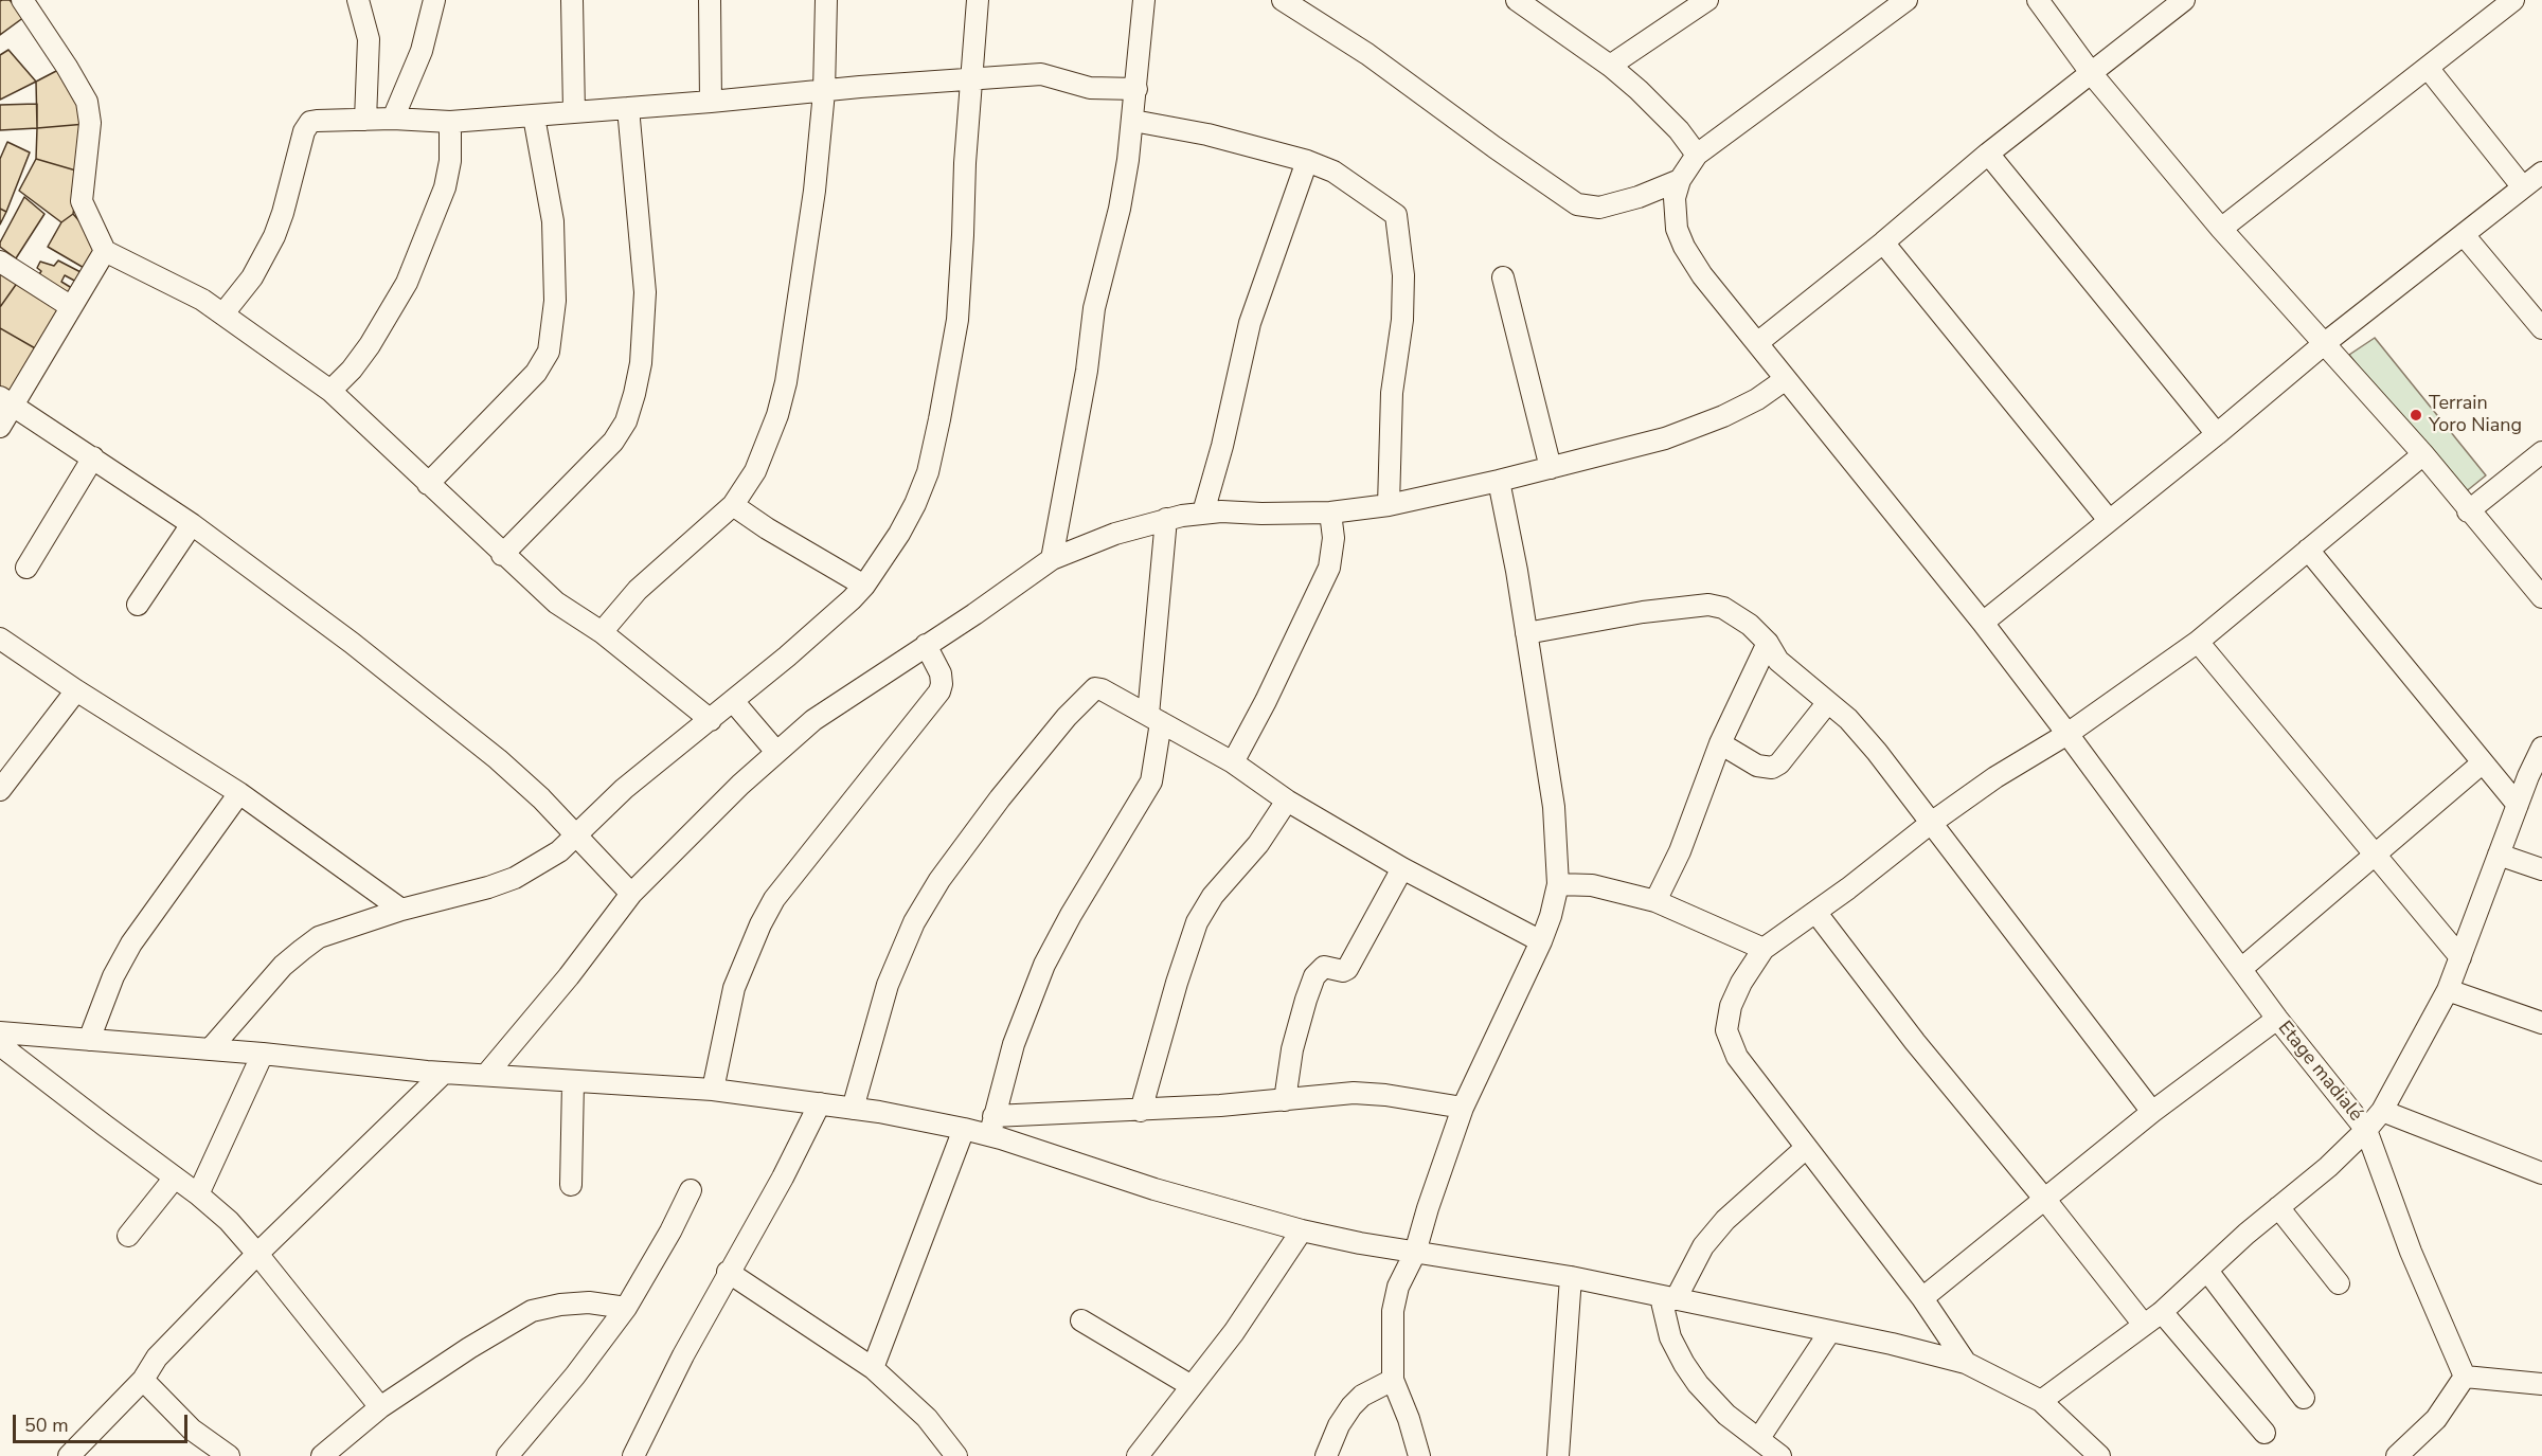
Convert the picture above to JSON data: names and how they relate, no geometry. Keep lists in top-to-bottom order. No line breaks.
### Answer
{"streets":{"street":["Etage madialé"]},"places":["Terrain Yoro Niang"],"scale_bar":"50 m"}
